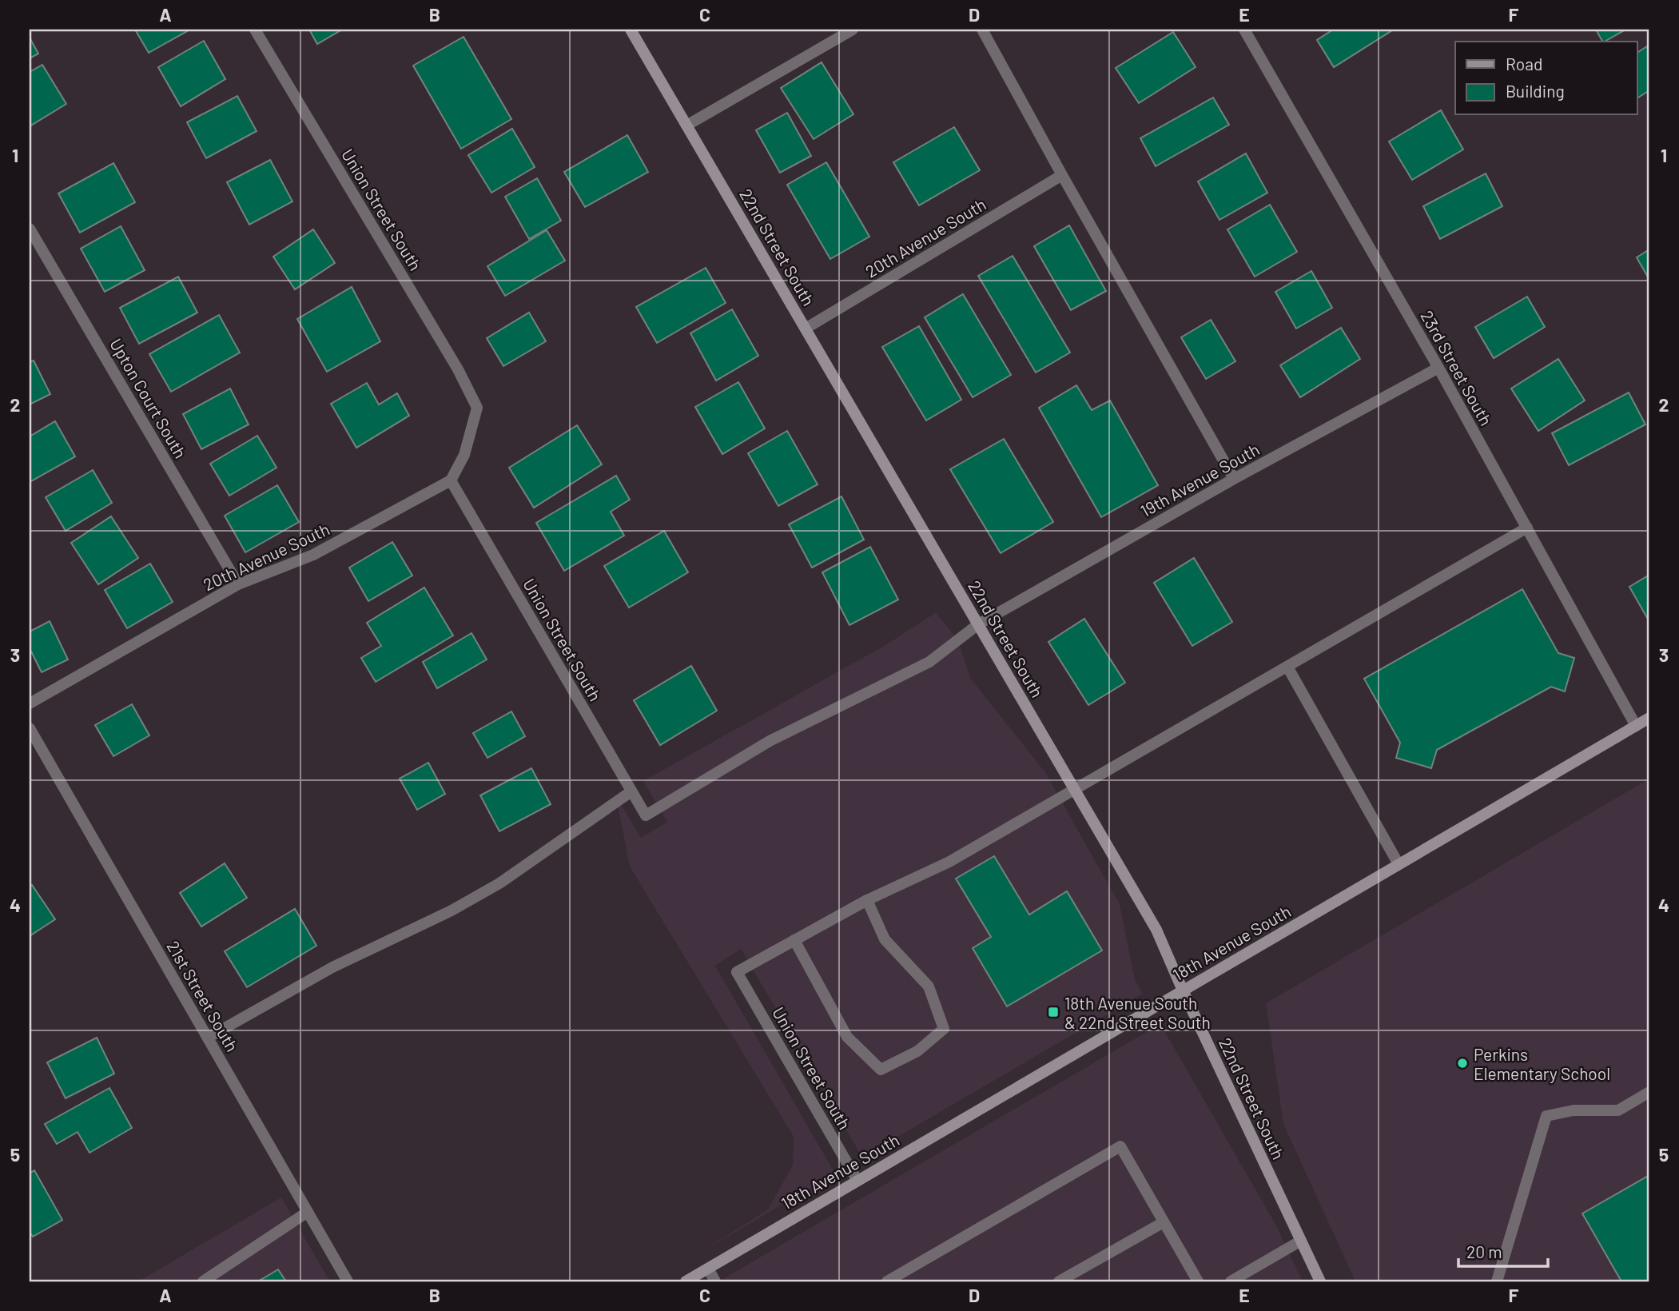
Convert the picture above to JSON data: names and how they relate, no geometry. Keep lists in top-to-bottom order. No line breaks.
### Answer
{"streets":{"street":["Union Street South","20th Avenue South","22nd Street South","23rd Street South","Upton Court South","19th Avenue South","18th Avenue South","21st Street South"]},"crossings":[["Union Street South","20th Avenue South"],["Union Street South","19th Avenue South"],["Union Street South","18th Avenue South"],["20th Avenue South","22nd Street South"],["20th Avenue South","Upton Court South"],["22nd Street South","19th Avenue South"],["22nd Street South","18th Avenue South"],["23rd Street South","19th Avenue South"],["23rd Street South","18th Avenue South"]],"places":{"transit":["18th Avenue South & 22nd Street South"],"other":["Perkins Elementary School"]},"legend":["Road","Building"],"scale_bar":"20 m","grid":{"columns":["A","B","C","D","E","F"],"rows":["1","2","3","4","5"]}}
